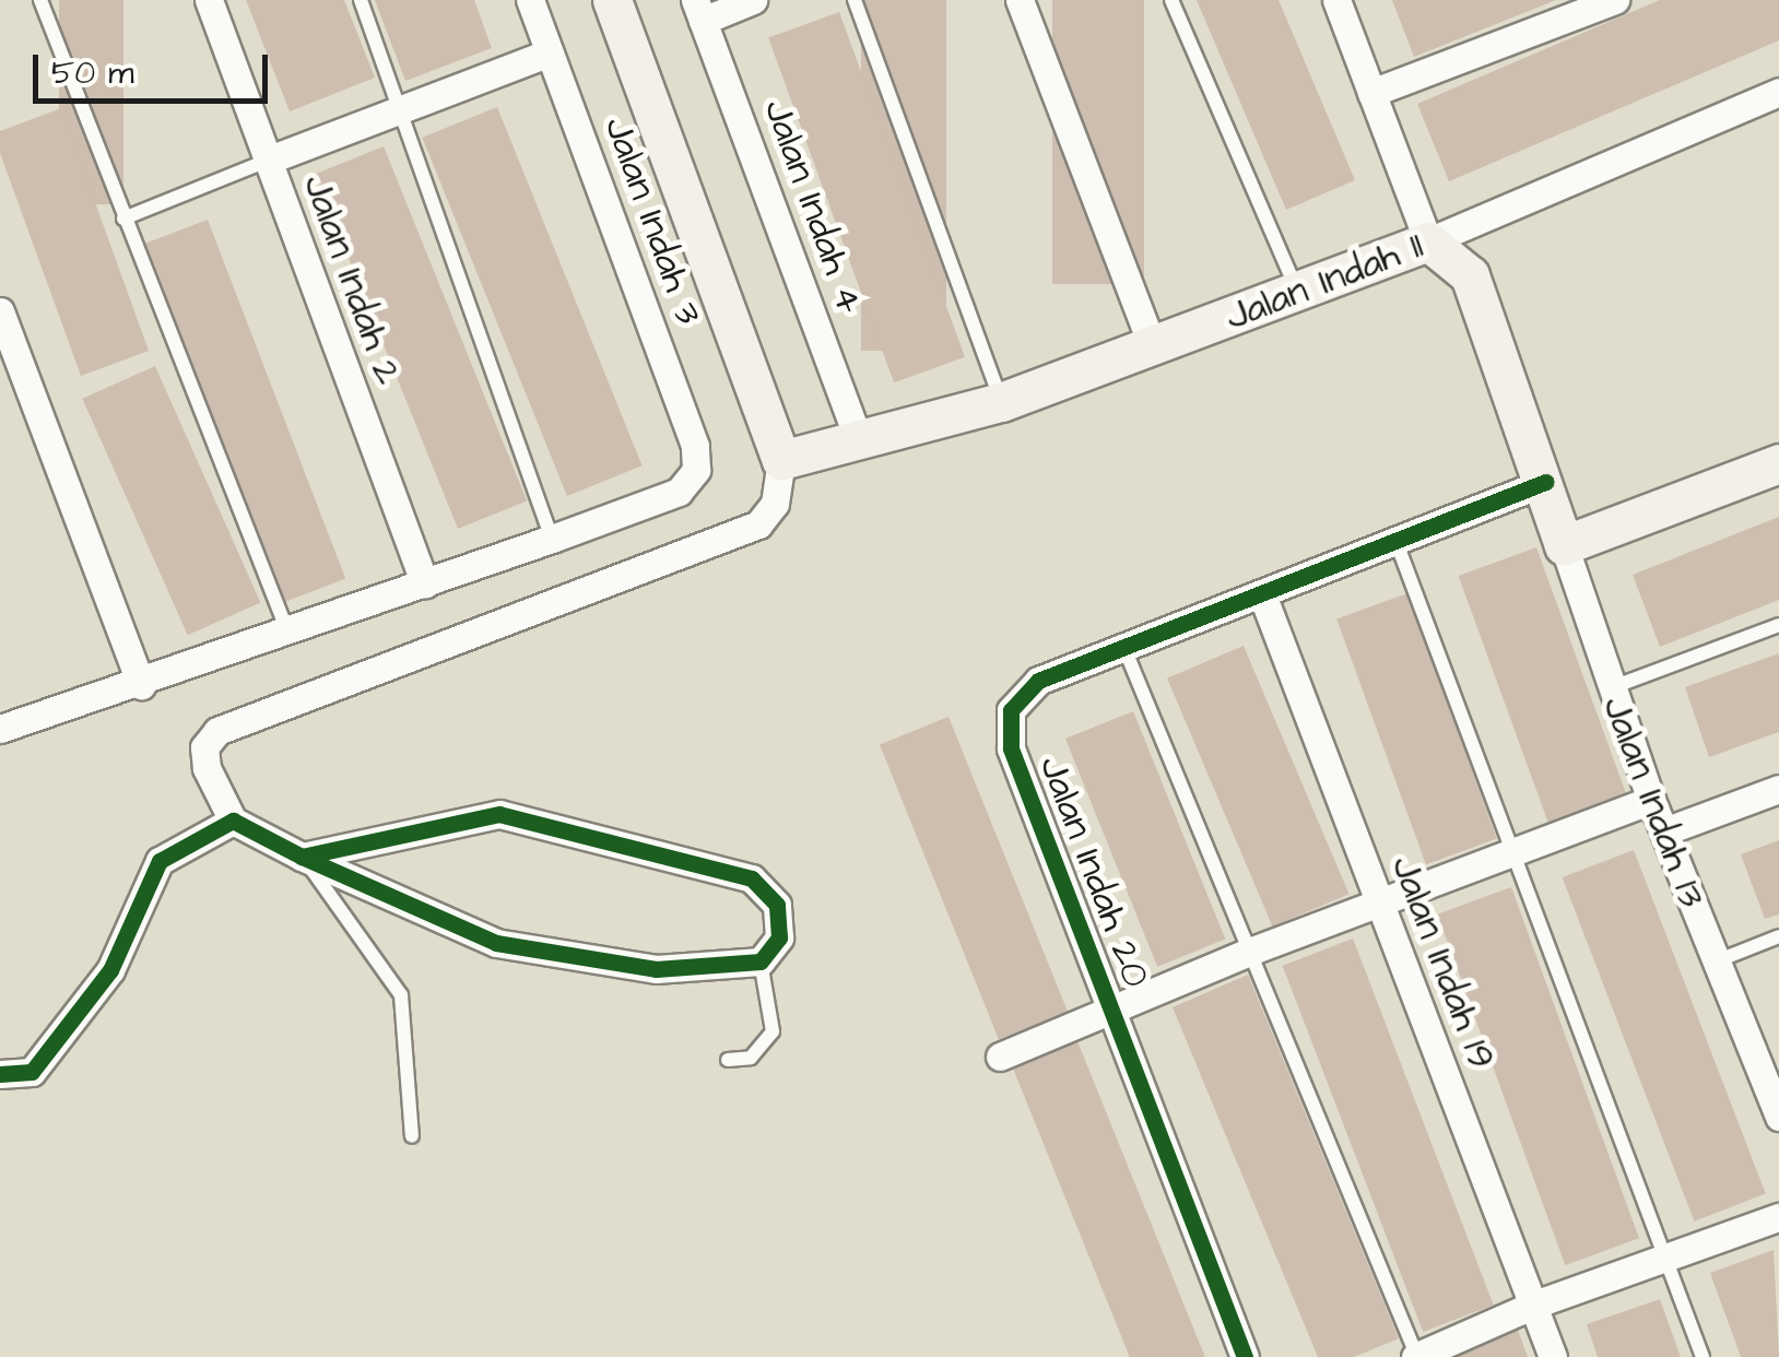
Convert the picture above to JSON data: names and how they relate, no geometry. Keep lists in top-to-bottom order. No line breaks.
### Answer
{"streets":{"street":["Jalan Indah 4","Jalan Indah 3","Jalan Indah 2","Jalan Indah 11","Jalan Indah 13","Jalan Indah 20","Jalan Indah 19"]},"crossings":[["Jalan Indah 4","Jalan Indah 11"],["Jalan Indah 11","Jalan Indah 13"],["Jalan Indah 13","Jalan Indah 20"],["Jalan Indah 20","Jalan Indah 19"]],"scale_bar":"50 m"}
